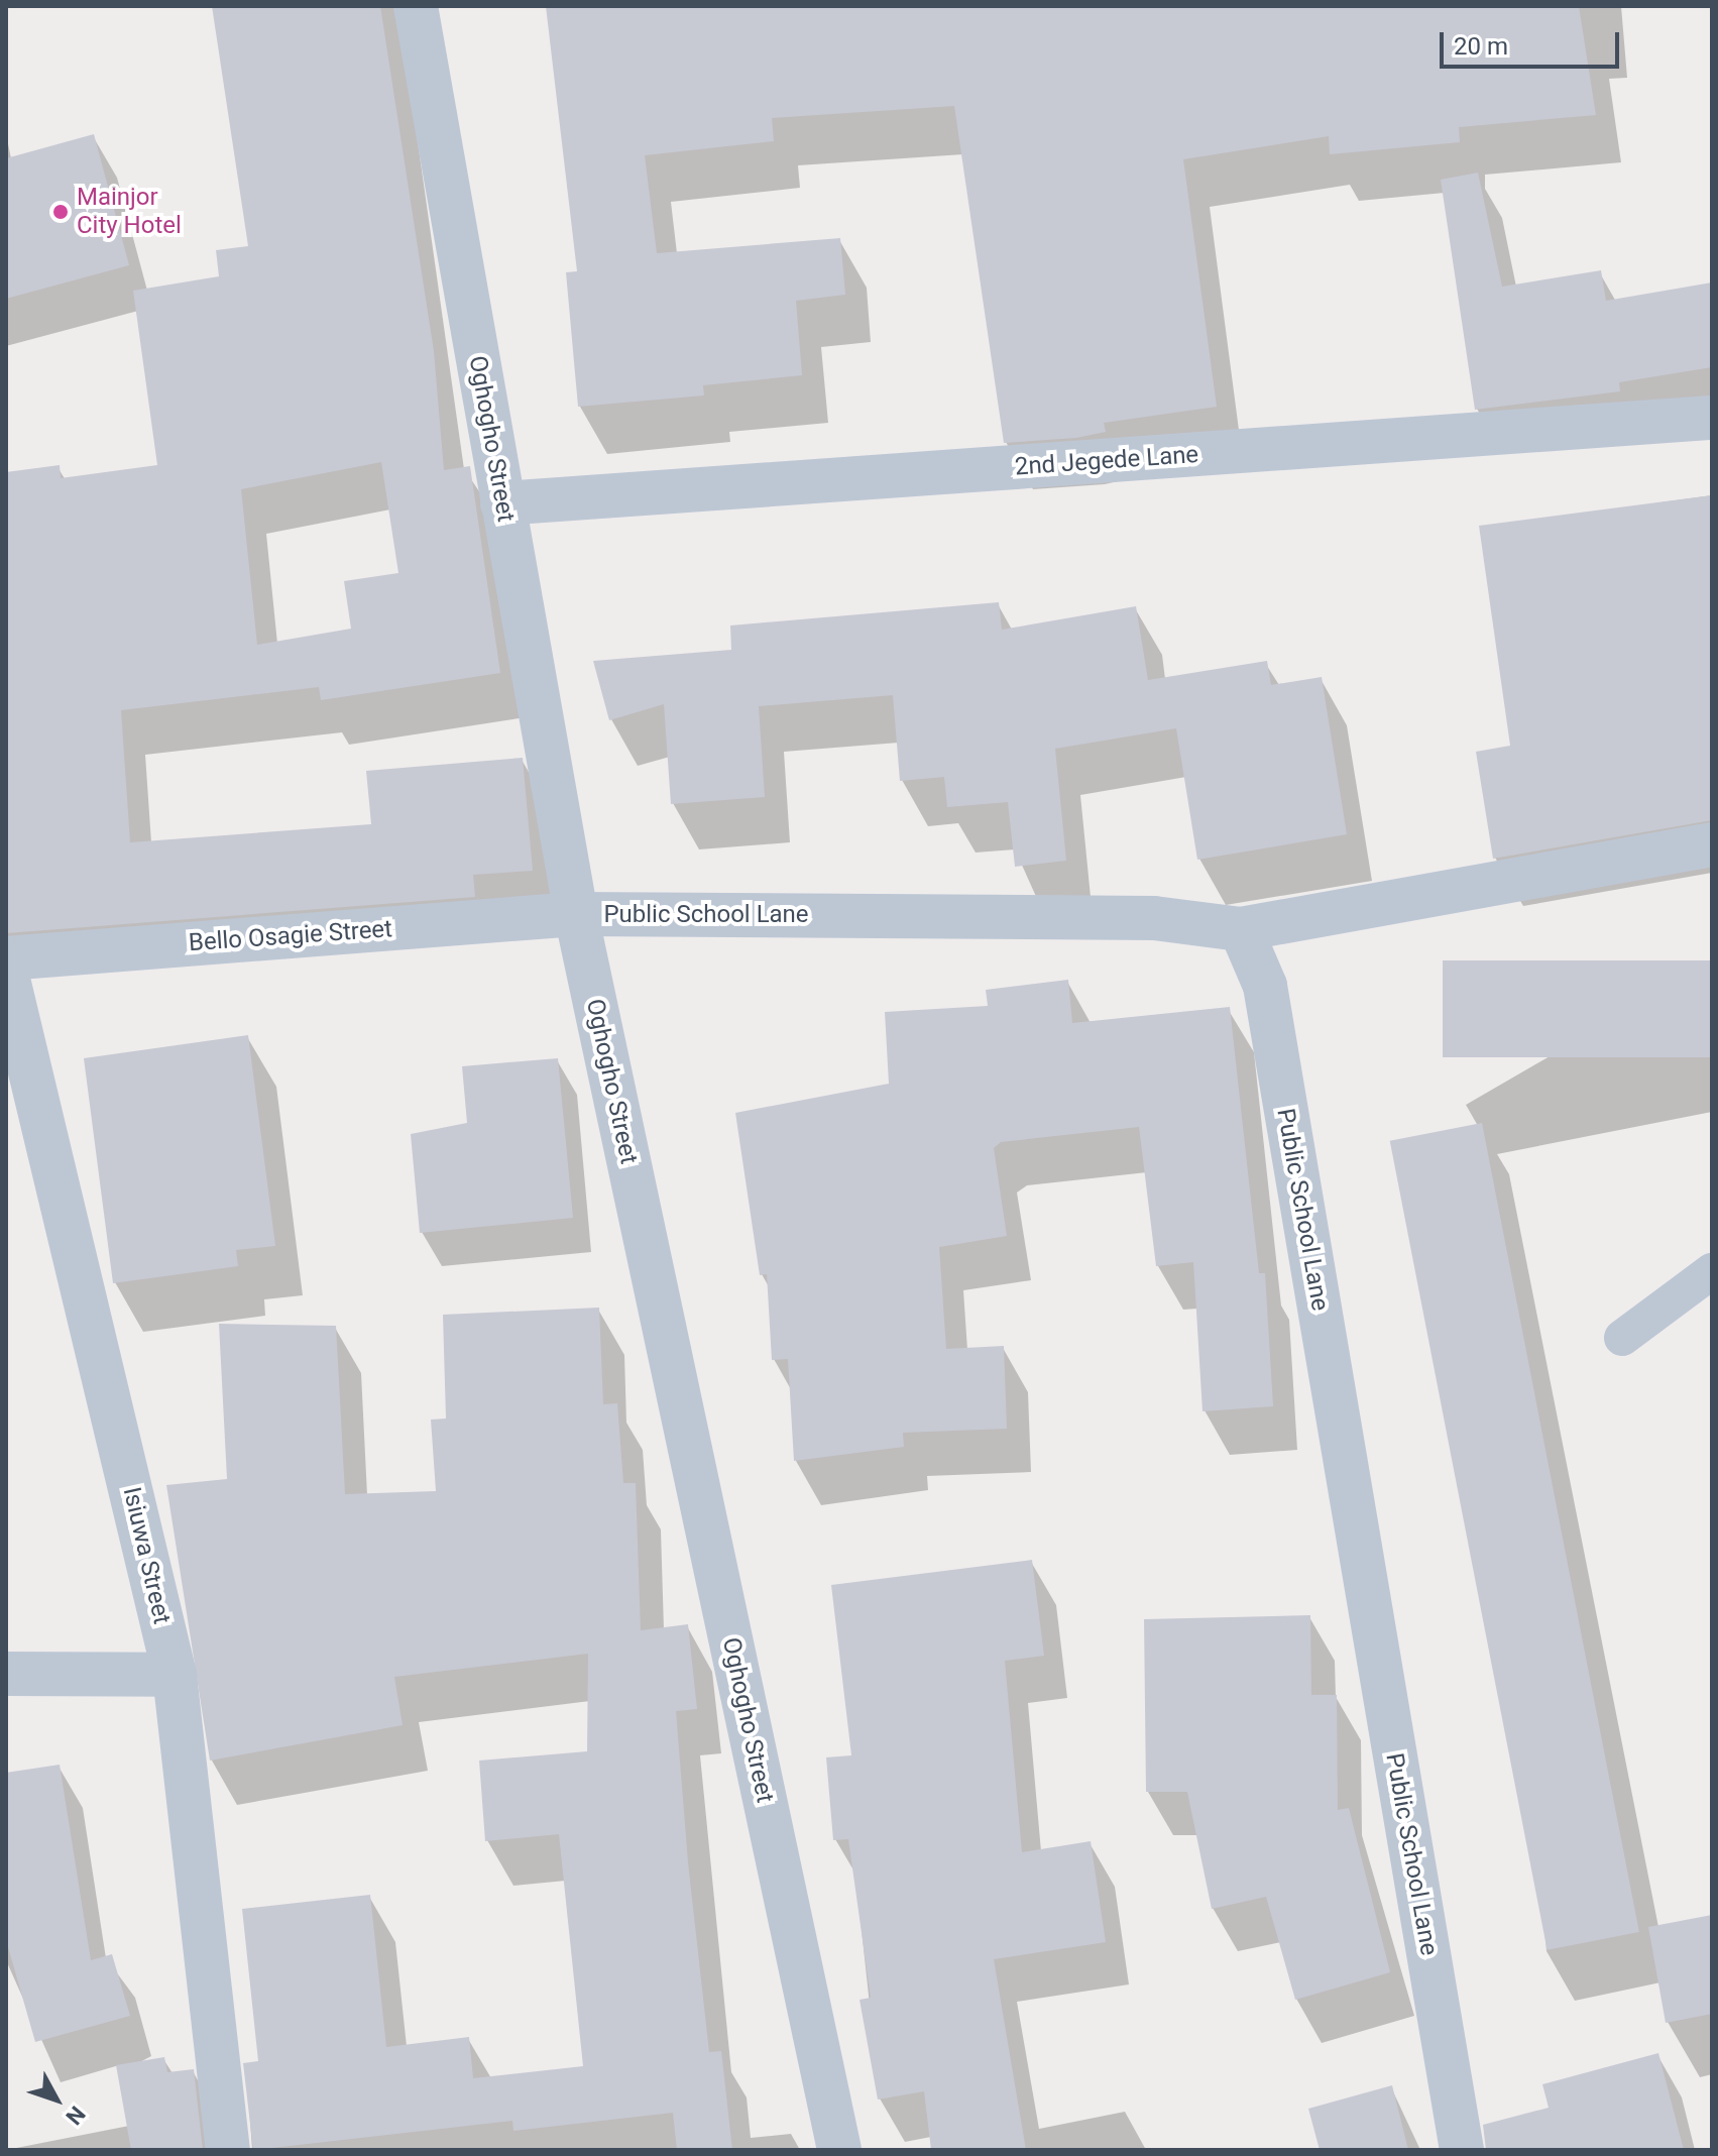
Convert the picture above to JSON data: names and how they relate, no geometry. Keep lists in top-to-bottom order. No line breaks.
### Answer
{"streets":{"street":["Oghogho Street","2nd Jegede Lane","Public School Lane","Bello Osagie Street","Isiuwa Street"]},"crossings":[["Oghogho Street","2nd Jegede Lane"],["Oghogho Street","Public School Lane"],["Oghogho Street","Bello Osagie Street"],["Public School Lane","Bello Osagie Street"]],"places":["Mainjor City Hotel"],"scale_bar":"20 m","north":"bottom right"}
